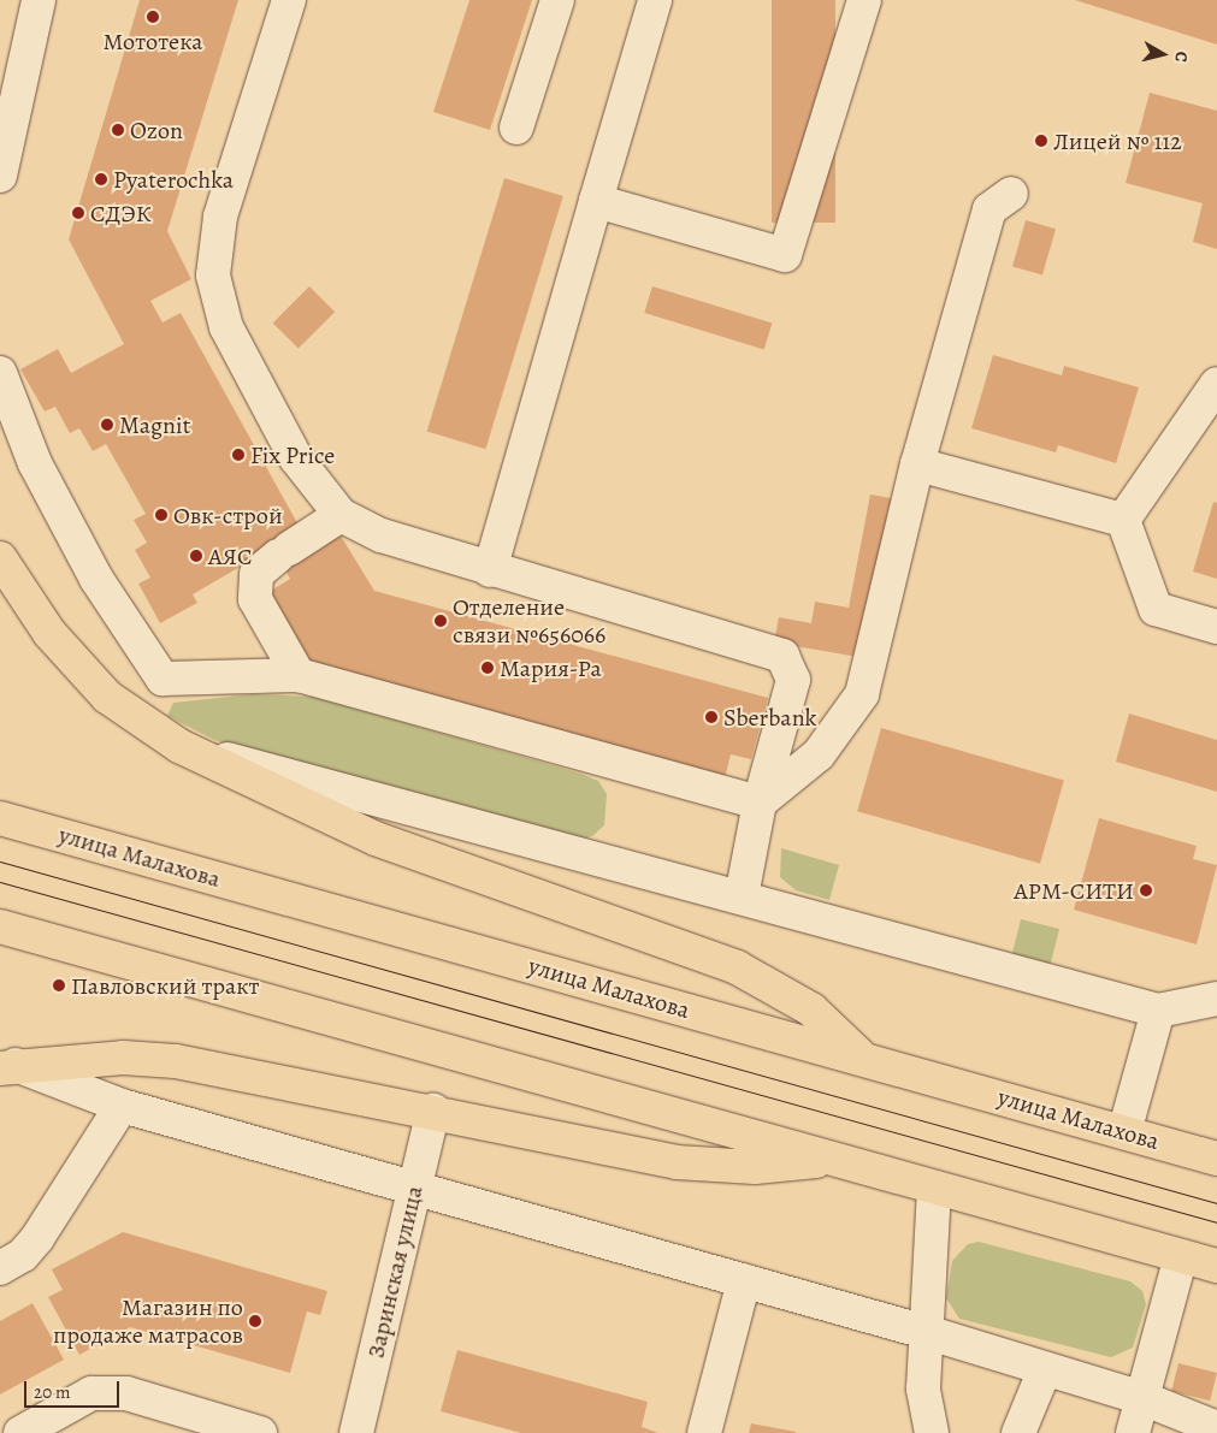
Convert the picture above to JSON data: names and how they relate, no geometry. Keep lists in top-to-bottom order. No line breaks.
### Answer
{"streets":{"main road":["улица Малахова"],"street":["Заринская улица"]},"places":["Мототека","Ozon","Лицей № 112","Pyaterochka","СДЭК","Magnit","Fix Price","Овк-строй","АЯС","Отделение связи №656066","Мария-Ра","Sberbank","АРМ-СИТИ","Павловский тракт","Магазин по продаже матрасов"],"scale_bar":"20 m","north":"right"}
